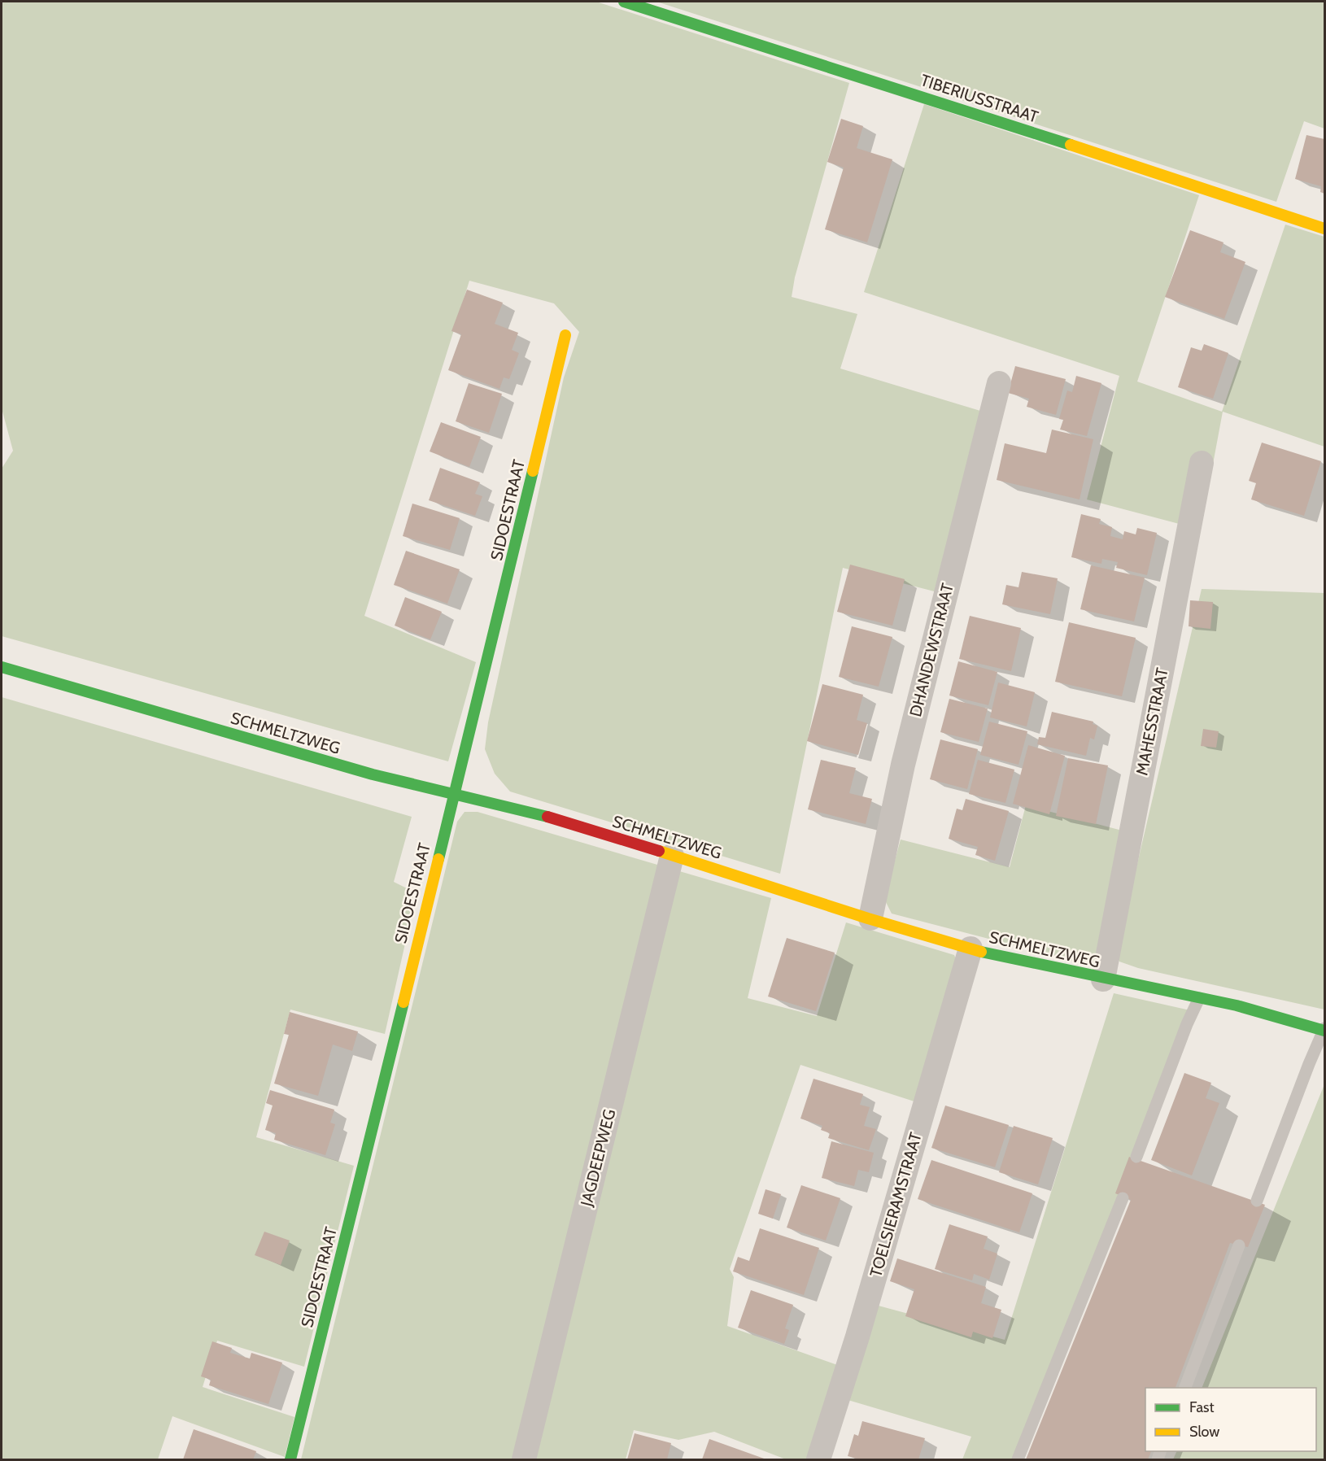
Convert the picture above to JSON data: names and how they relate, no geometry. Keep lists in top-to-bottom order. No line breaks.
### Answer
{"streets":{"street":["TIBERIUSSTRAAT","SIDOESTRAAT","DHANDEWSTRAAT","MAHESSTRAAT","SCHMELTZWEG","JAGDEEPWEG","TOELSIERAMSTRAAT"]},"crossings":[["SIDOESTRAAT","SCHMELTZWEG"],["DHANDEWSTRAAT","SCHMELTZWEG"],["MAHESSTRAAT","SCHMELTZWEG"],["SCHMELTZWEG","JAGDEEPWEG"],["SCHMELTZWEG","TOELSIERAMSTRAAT"]],"legend":["Fast","Slow"]}
